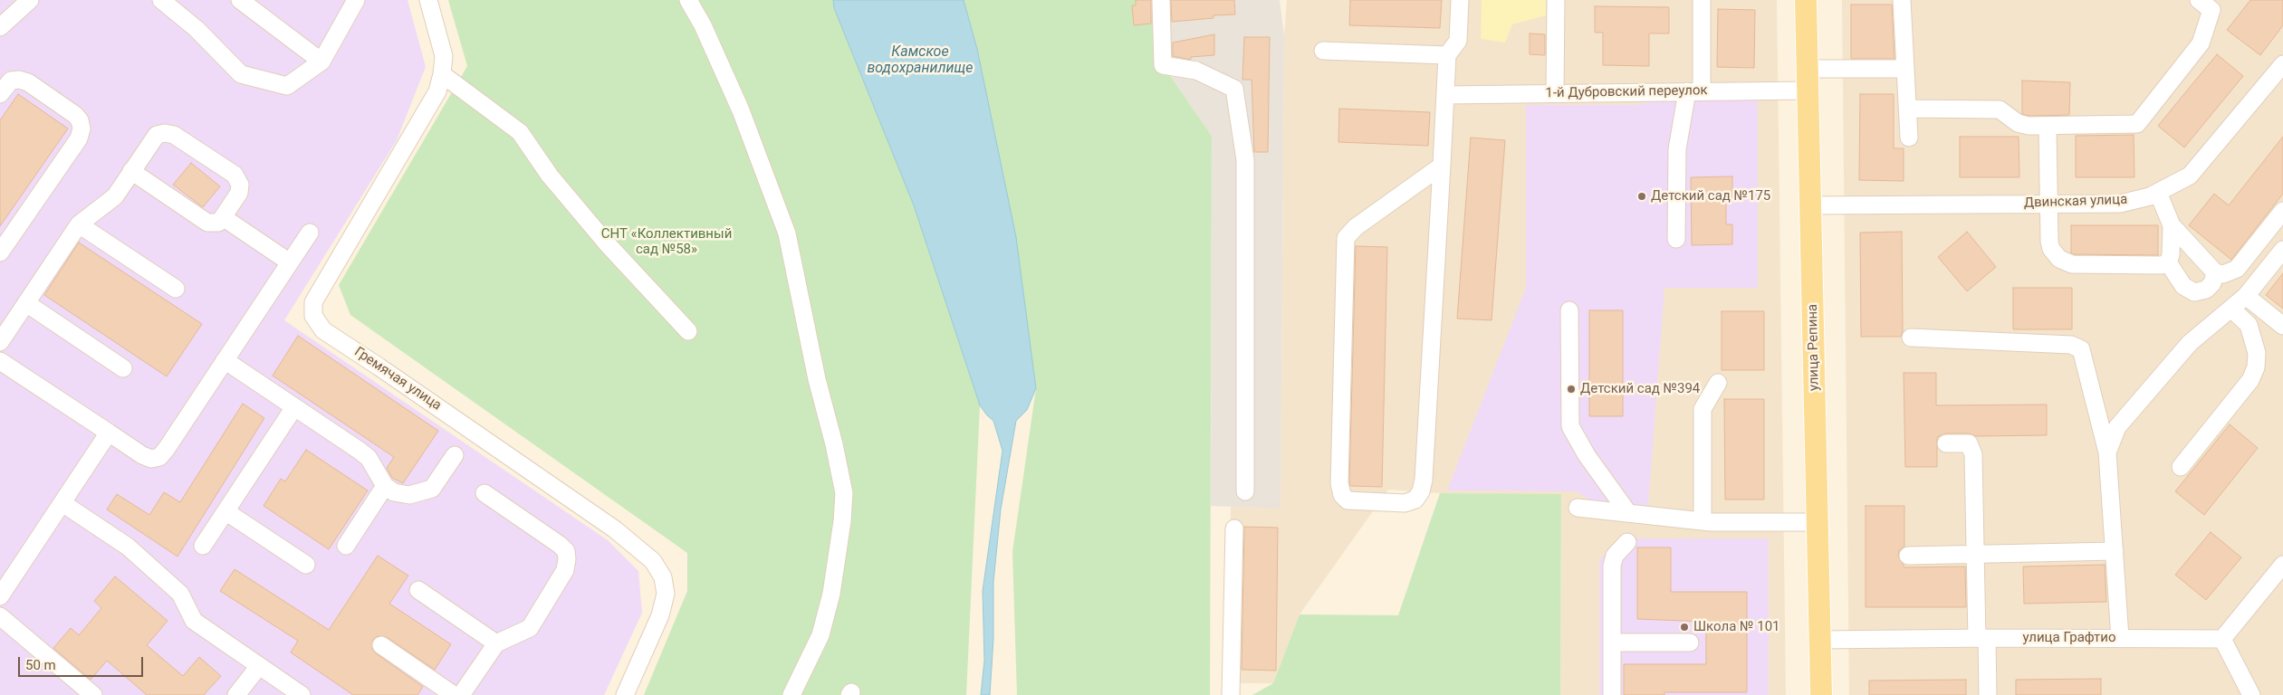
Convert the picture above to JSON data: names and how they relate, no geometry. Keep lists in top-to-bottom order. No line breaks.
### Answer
{"streets":{"main road":["улица Репина"],"street":["1-й Дубровский переулок","Двинская улица","Гремячая улица","улица Графтио"]},"crossings":[["1-й Дубровский переулок","улица Репина"],["Двинская улица","улица Репина"],["улица Репина","улица Графтио"]],"water":["Камское водохранилище"],"parks":["СНТ «Коллективный сад №58»"],"places":["Детский сад №175","Детский сад №394","Школа № 101"],"scale_bar":"50 m"}
